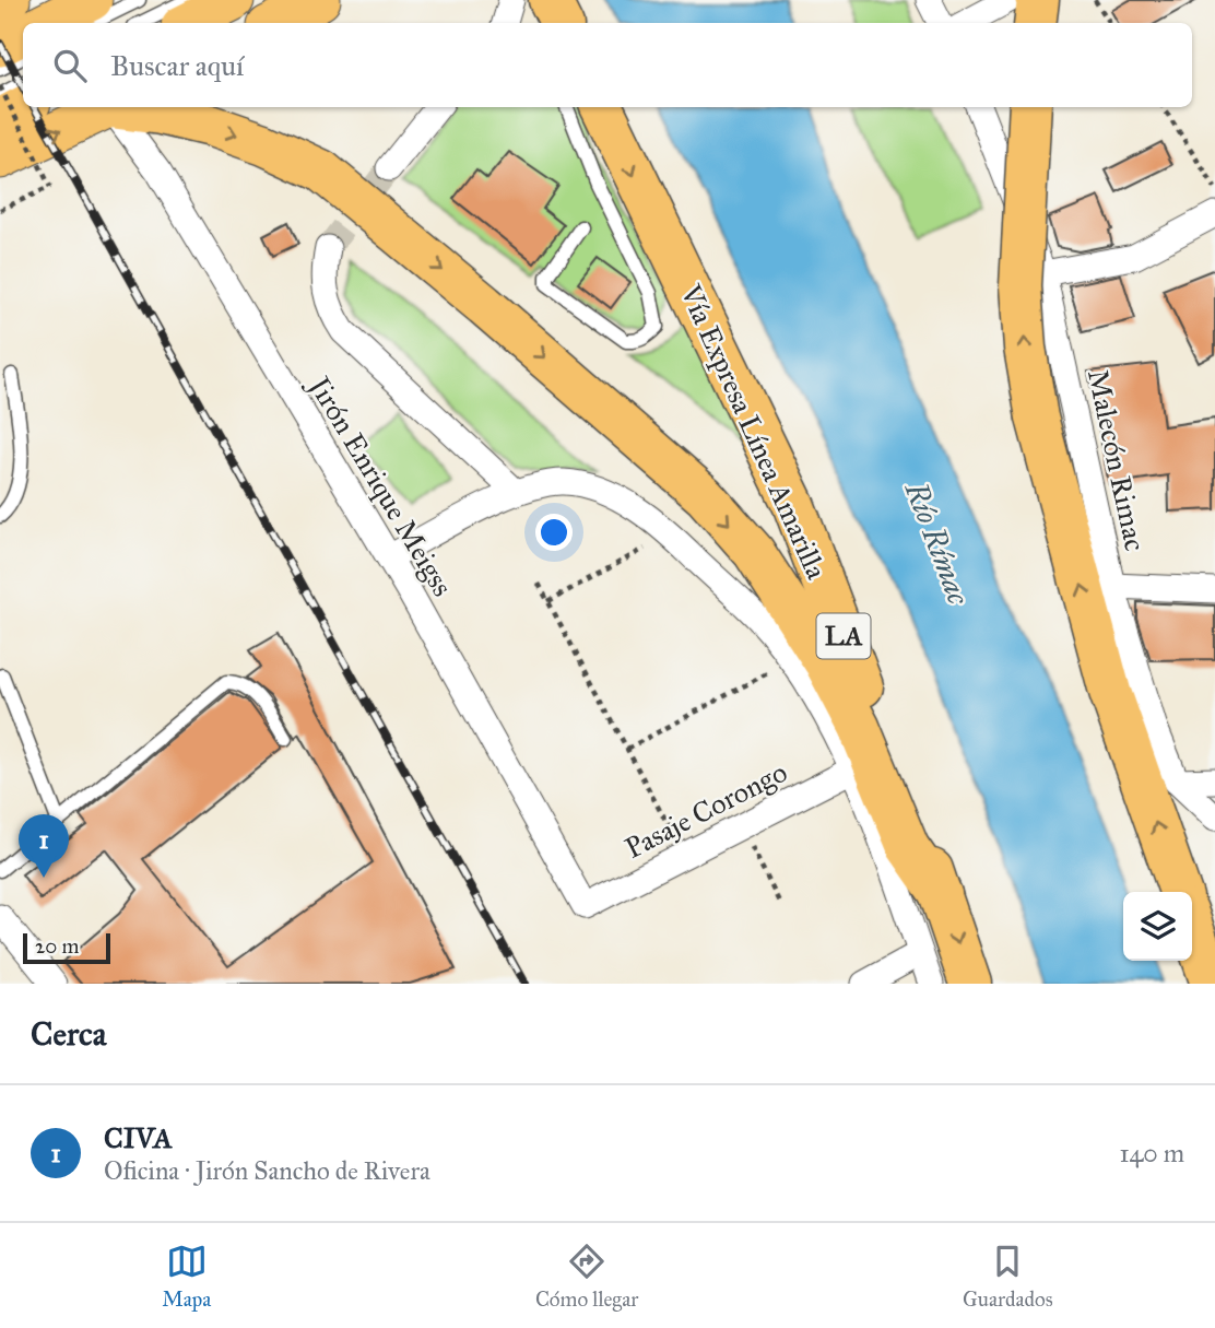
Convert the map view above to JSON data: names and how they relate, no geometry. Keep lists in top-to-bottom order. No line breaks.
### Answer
{"streets":{"highway":["Vía Expresa Línea Amarilla","LA"],"street":["Malecón Rimac","Jirón Enrique Meigss","Pasaje Corongo"]},"crossings":[["Jirón Enrique Meigss","Pasaje Corongo"]],"water":["Río Rímac"],"scale_bar":"20 m","page":{"search":"Buscar aquí","pins":"1","scale":"20 m","heading":"Cerca","list":[{"mark":"1","name":"CIVA","note":"Oficina · Jirón Sancho de Rivera","value":"140 m"}],"nav":["Mapa","Cómo llegar","Guardados"]}}
